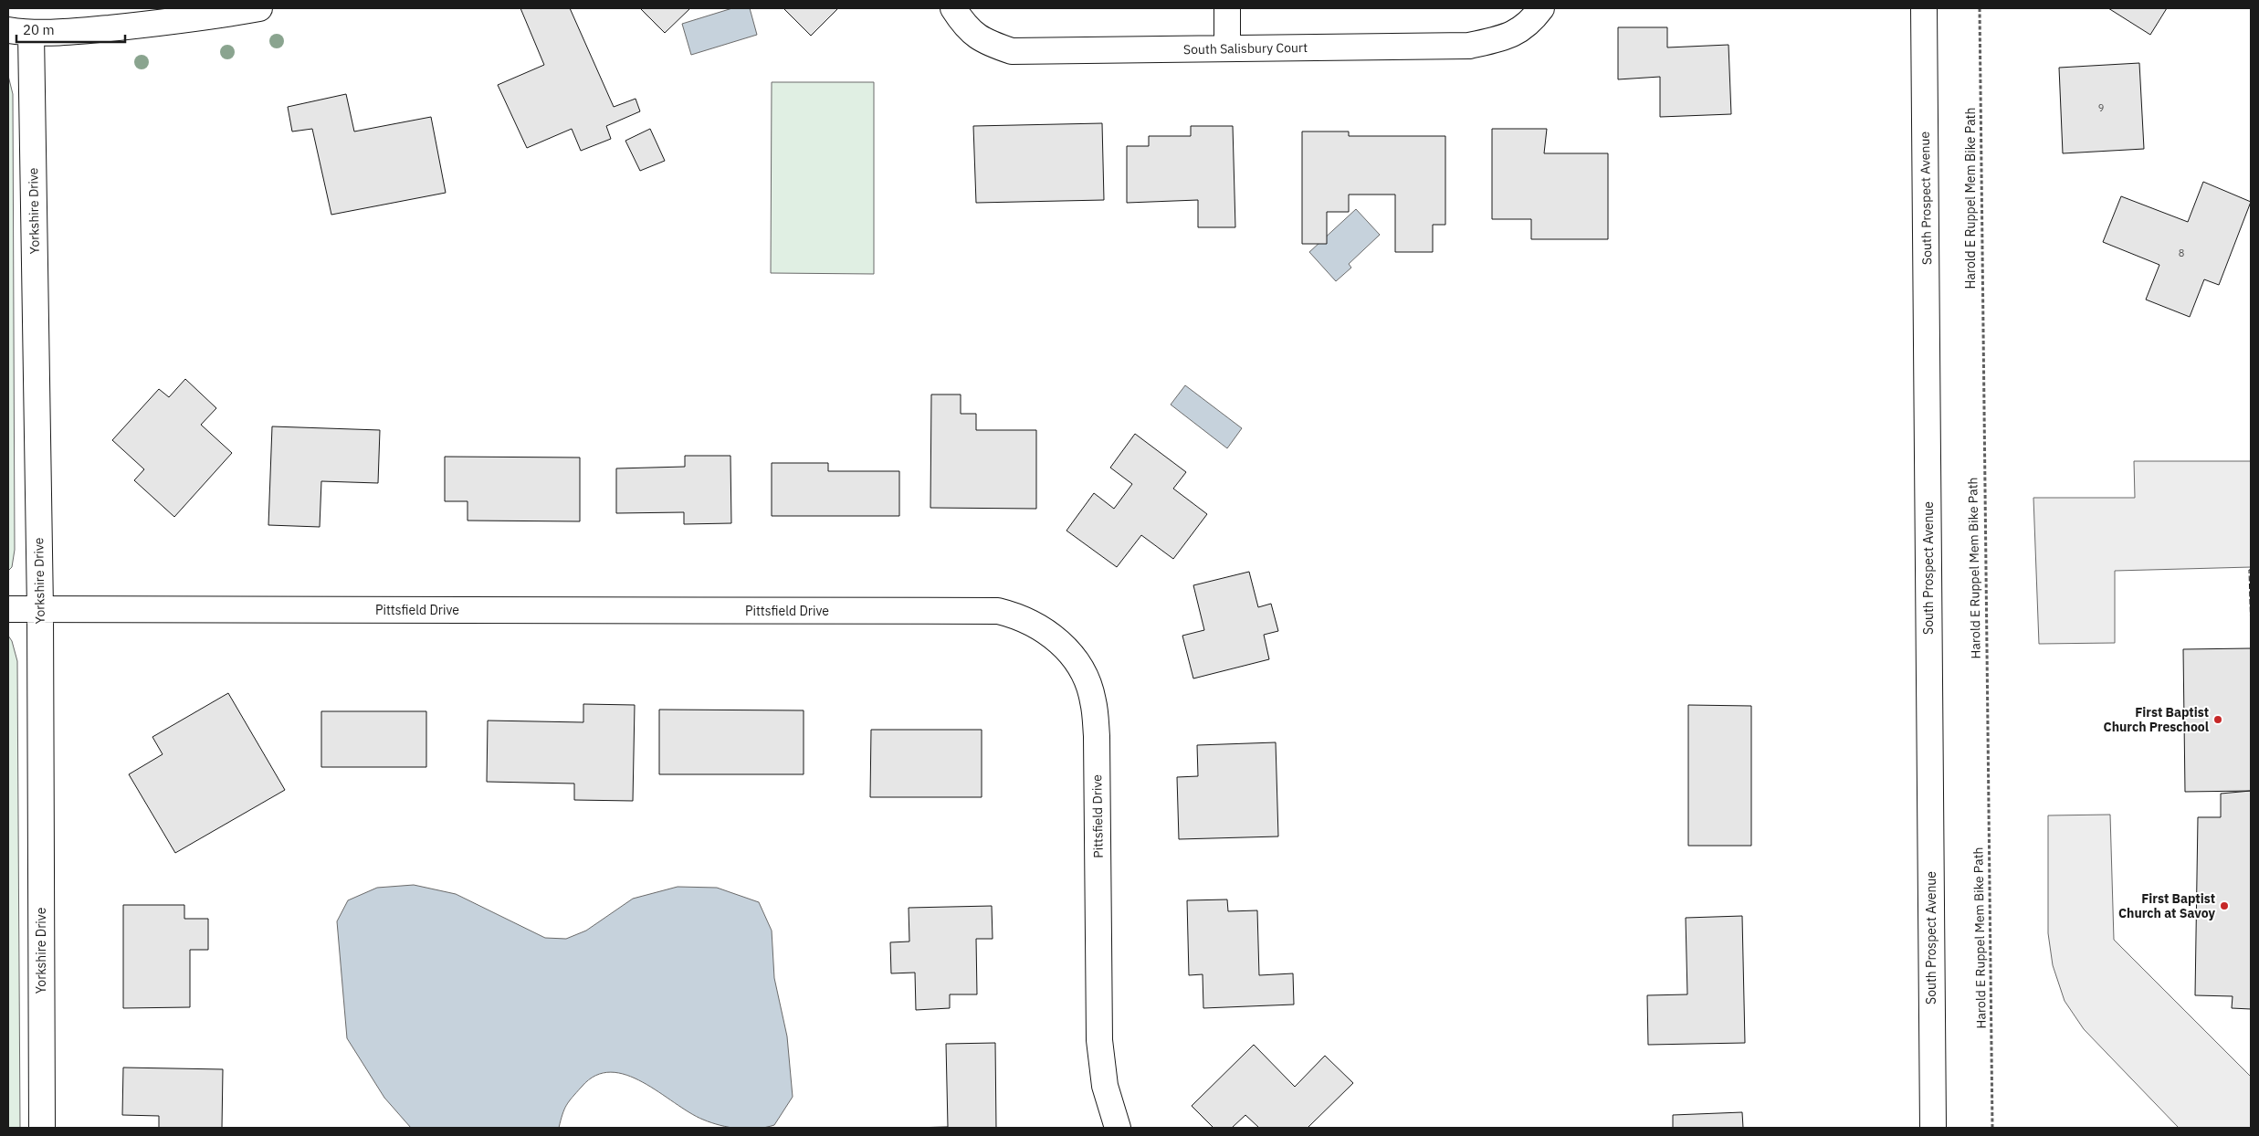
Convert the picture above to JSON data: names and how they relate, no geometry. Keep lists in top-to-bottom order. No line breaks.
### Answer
{"streets":{"street":["South Salisbury Court","South Prospect Avenue","Yorkshire Drive","Pittsfield Drive"],"path":["Harold E Ruppel Mem Bike Path"]},"crossings":[["Yorkshire Drive","Pittsfield Drive"]],"places":["First Baptist Church Preschool","First Baptist Church at Savoy"],"house_numbers":["9","8"],"scale_bar":"20 m"}
